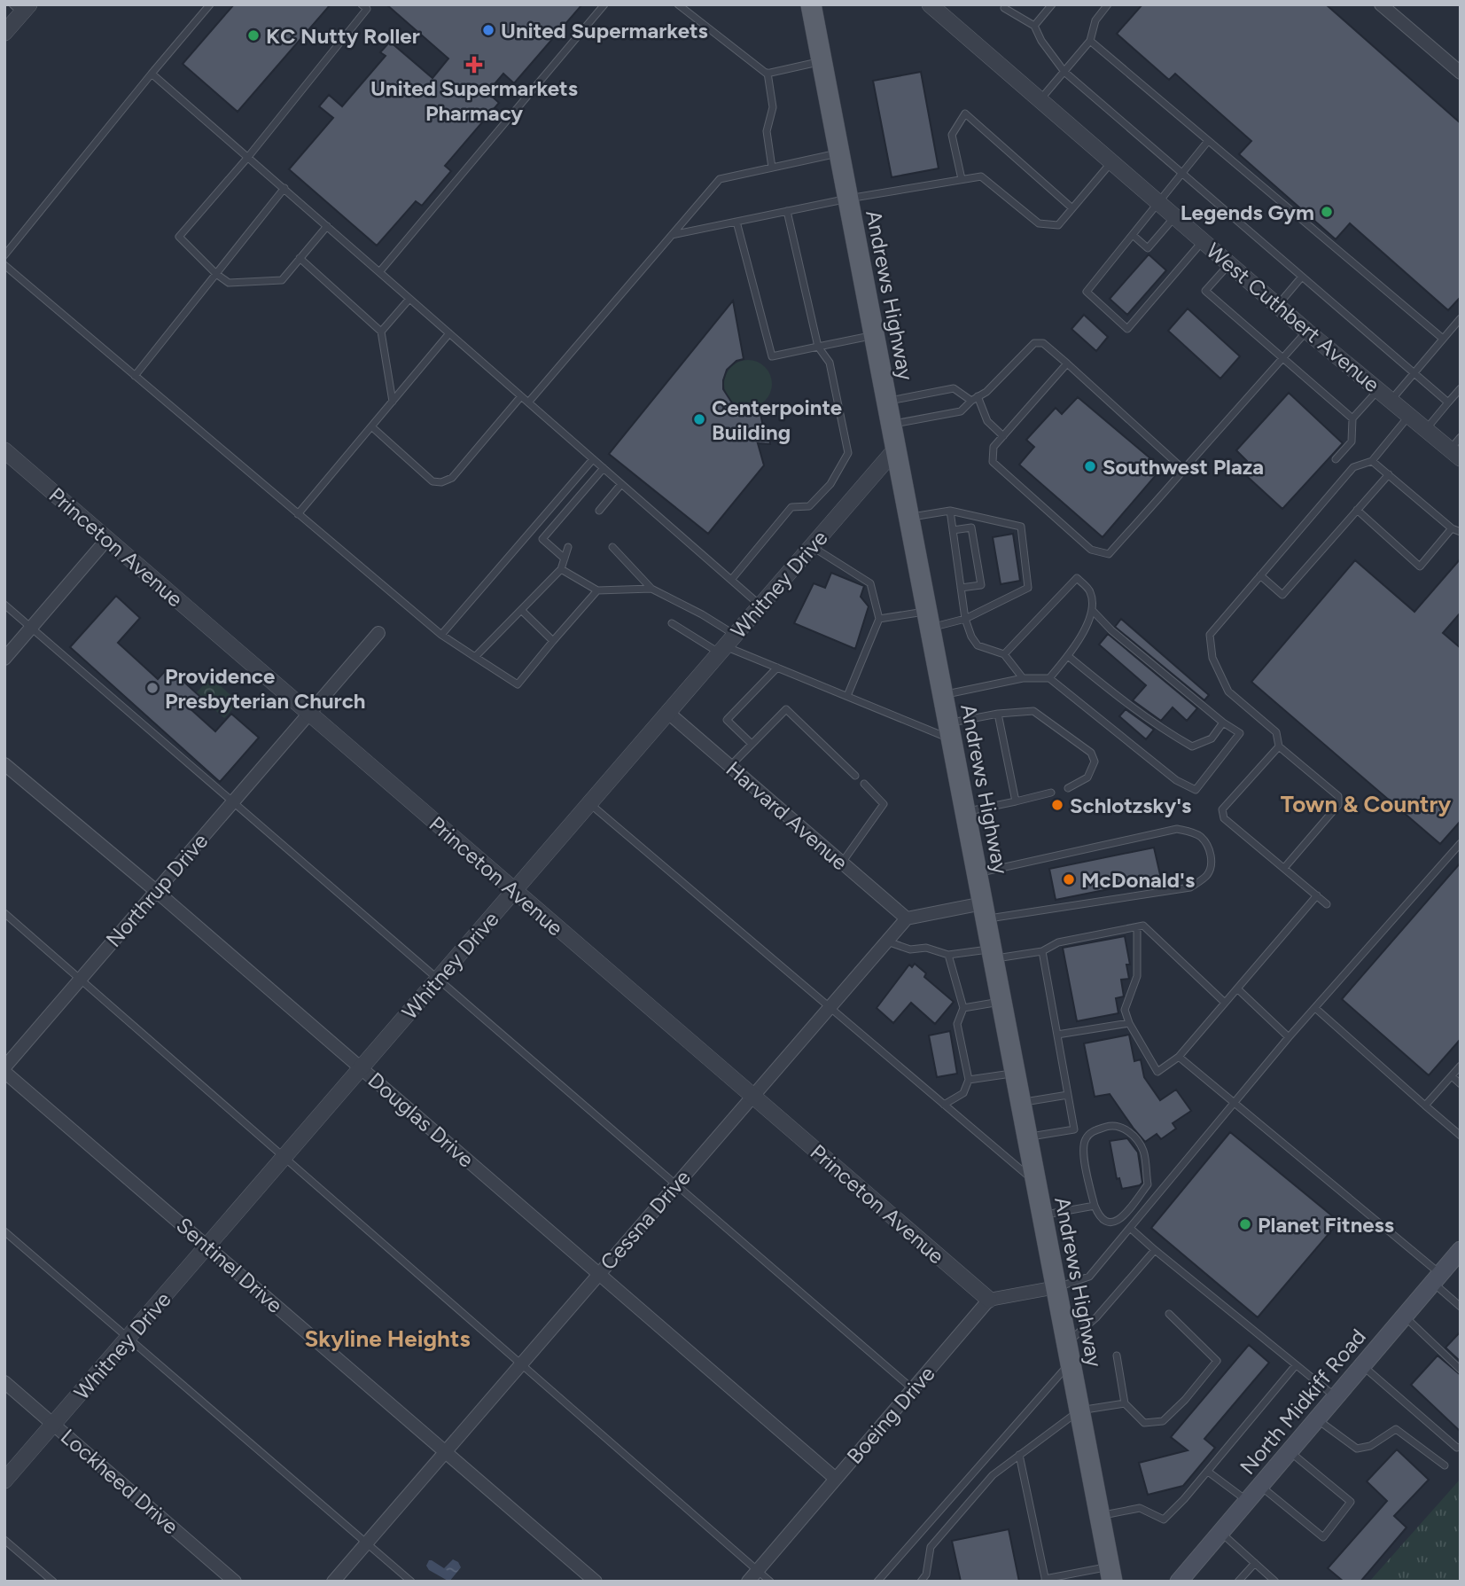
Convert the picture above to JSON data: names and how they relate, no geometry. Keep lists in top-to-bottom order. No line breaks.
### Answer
{"streets":{"main road":["Andrews Highway","North Midkiff Road"],"street":["West Cuthbert Avenue","Princeton Avenue","Whitney Drive","Harvard Avenue","Northrup Drive","Douglas Drive","Cessna Drive","Sentinel Drive","Boeing Drive","Lockheed Drive"]},"crossings":[["Andrews Highway","Whitney Drive"],["Princeton Avenue","Whitney Drive"],["Princeton Avenue","Northrup Drive"],["Princeton Avenue","Cessna Drive"],["Princeton Avenue","Boeing Drive"],["Whitney Drive","Harvard Avenue"],["Whitney Drive","Douglas Drive"],["Whitney Drive","Sentinel Drive"],["Whitney Drive","Lockheed Drive"],["Harvard Avenue","Cessna Drive"],["Northrup Drive","Douglas Drive"],["Northrup Drive","Sentinel Drive"],["Douglas Drive","Cessna Drive"],["Douglas Drive","Boeing Drive"],["Cessna Drive","Sentinel Drive"]],"districts":["Town & Country","Skyline Heights"],"places":{"other":["United Supermarkets","KC Nutty Roller","Legends Gym","Centerpointe Building","Southwest Plaza","Providence Presbyterian Church","Schlotzsky's","McDonald's","Planet Fitness"],"health":["United Supermarkets Pharmacy"]}}
